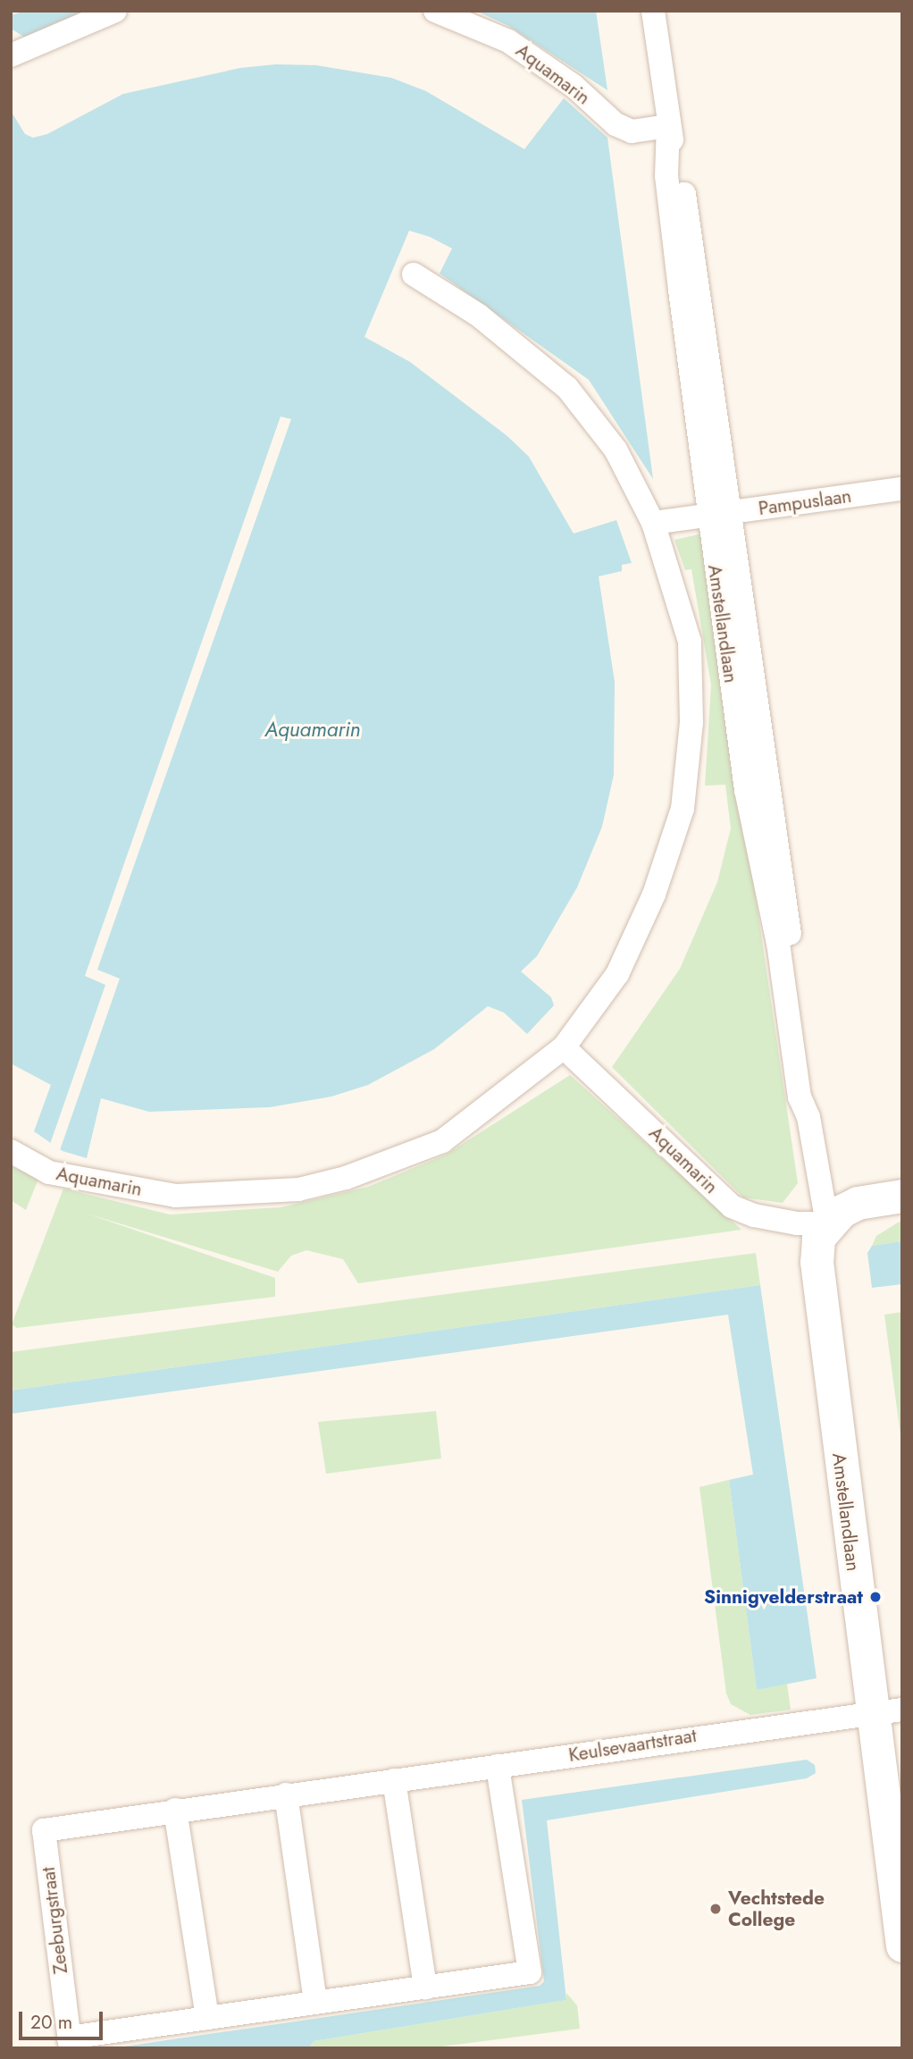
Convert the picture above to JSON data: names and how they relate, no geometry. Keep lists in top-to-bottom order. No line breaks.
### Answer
{"streets":{"main road":["Amstellandlaan"],"street":["Aquamarin","Pampuslaan","Keulsevaartstraat","Zeeburgstraat"]},"crossings":[["Aquamarin","Amstellandlaan"],["Pampuslaan","Amstellandlaan"],["Amstellandlaan","Keulsevaartstraat"],["Keulsevaartstraat","Zeeburgstraat"]],"water":["Aquamarin"],"places":["Sinnigvelderstraat","Vechtstede College"],"scale_bar":"20 m"}
